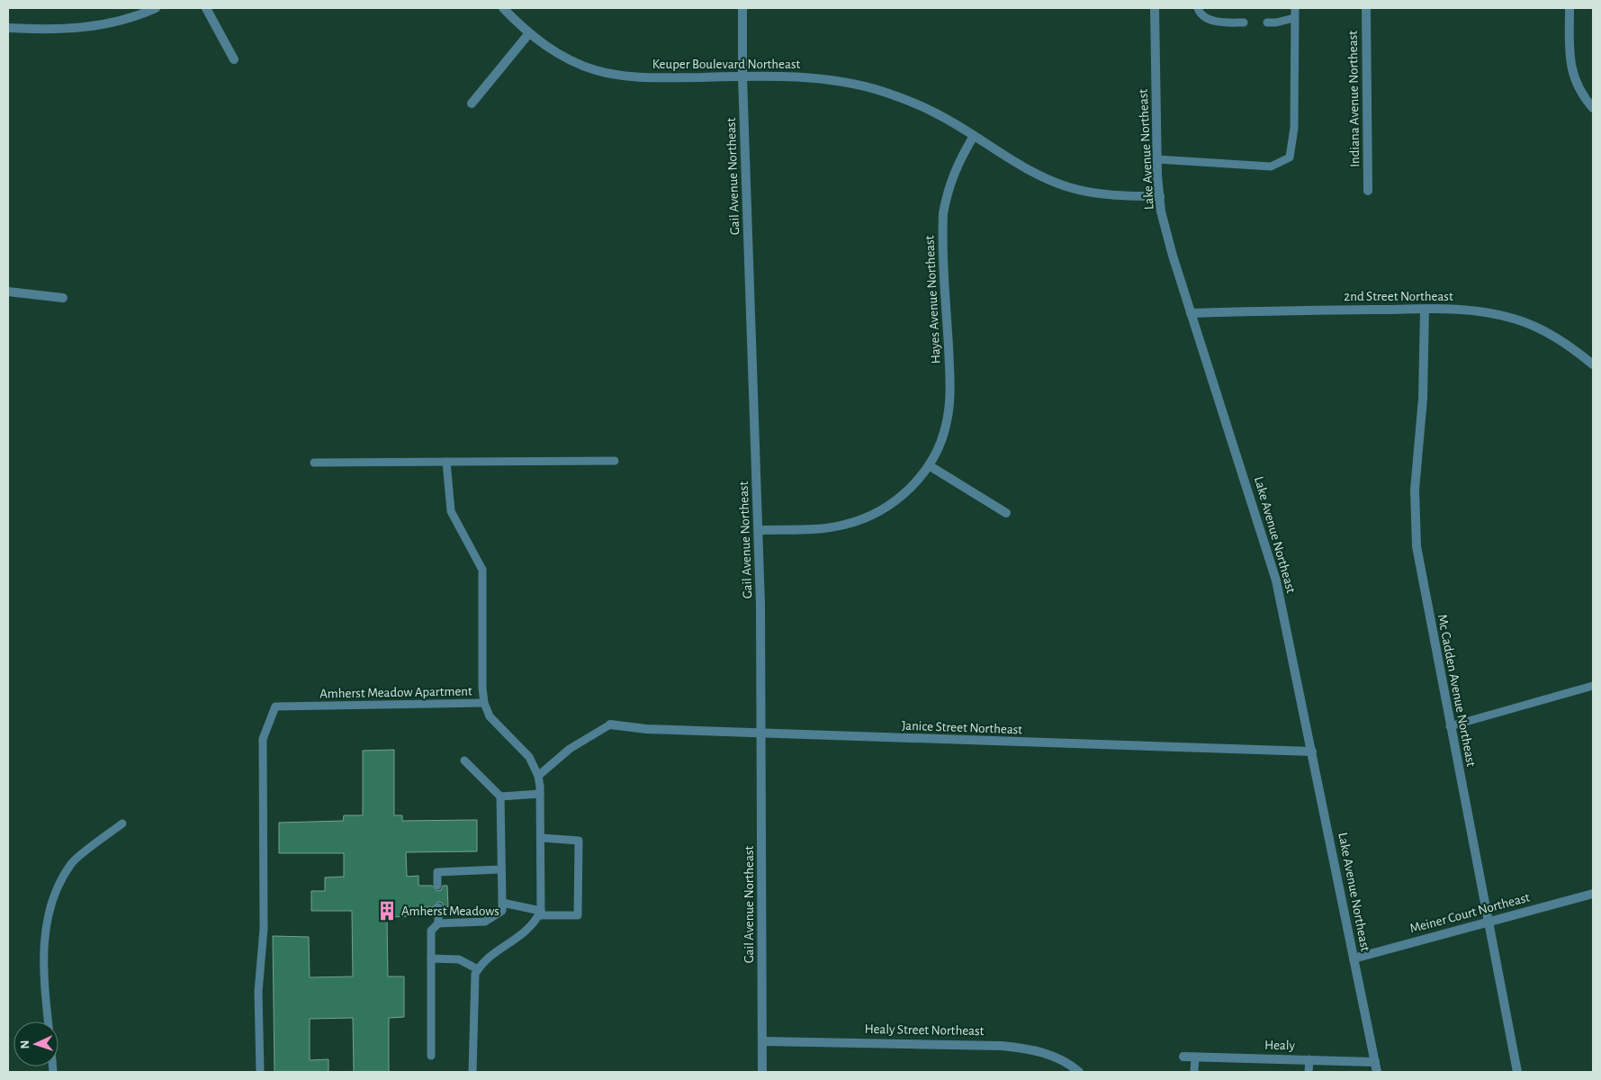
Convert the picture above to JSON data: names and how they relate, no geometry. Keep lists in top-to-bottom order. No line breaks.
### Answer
{"streets":{"street":["Keuper Boulevard Northeast","Indiana Avenue Northeast","Lake Avenue Northeast","Gail Avenue Northeast","2nd Street Northeast","Hayes Avenue Northeast","Mc Cadden Avenue Northeast","Janice Street Northeast","Meiner Court Northeast","Healy Street Northeast","Healy"],"lane":["Amherst Meadow Apartment"]},"crossings":[["Keuper Boulevard Northeast","Lake Avenue Northeast"],["Keuper Boulevard Northeast","Gail Avenue Northeast"],["Keuper Boulevard Northeast","Hayes Avenue Northeast"],["Lake Avenue Northeast","2nd Street Northeast"],["Lake Avenue Northeast","Janice Street Northeast"],["Lake Avenue Northeast","Meiner Court Northeast"],["Lake Avenue Northeast","Healy"],["Gail Avenue Northeast","Hayes Avenue Northeast"],["Gail Avenue Northeast","Janice Street Northeast"],["Gail Avenue Northeast","Healy Street Northeast"],["2nd Street Northeast","Mc Cadden Avenue Northeast"],["Mc Cadden Avenue Northeast","Meiner Court Northeast"]],"places":{"building":["Amherst Meadows"]},"north":"left"}
